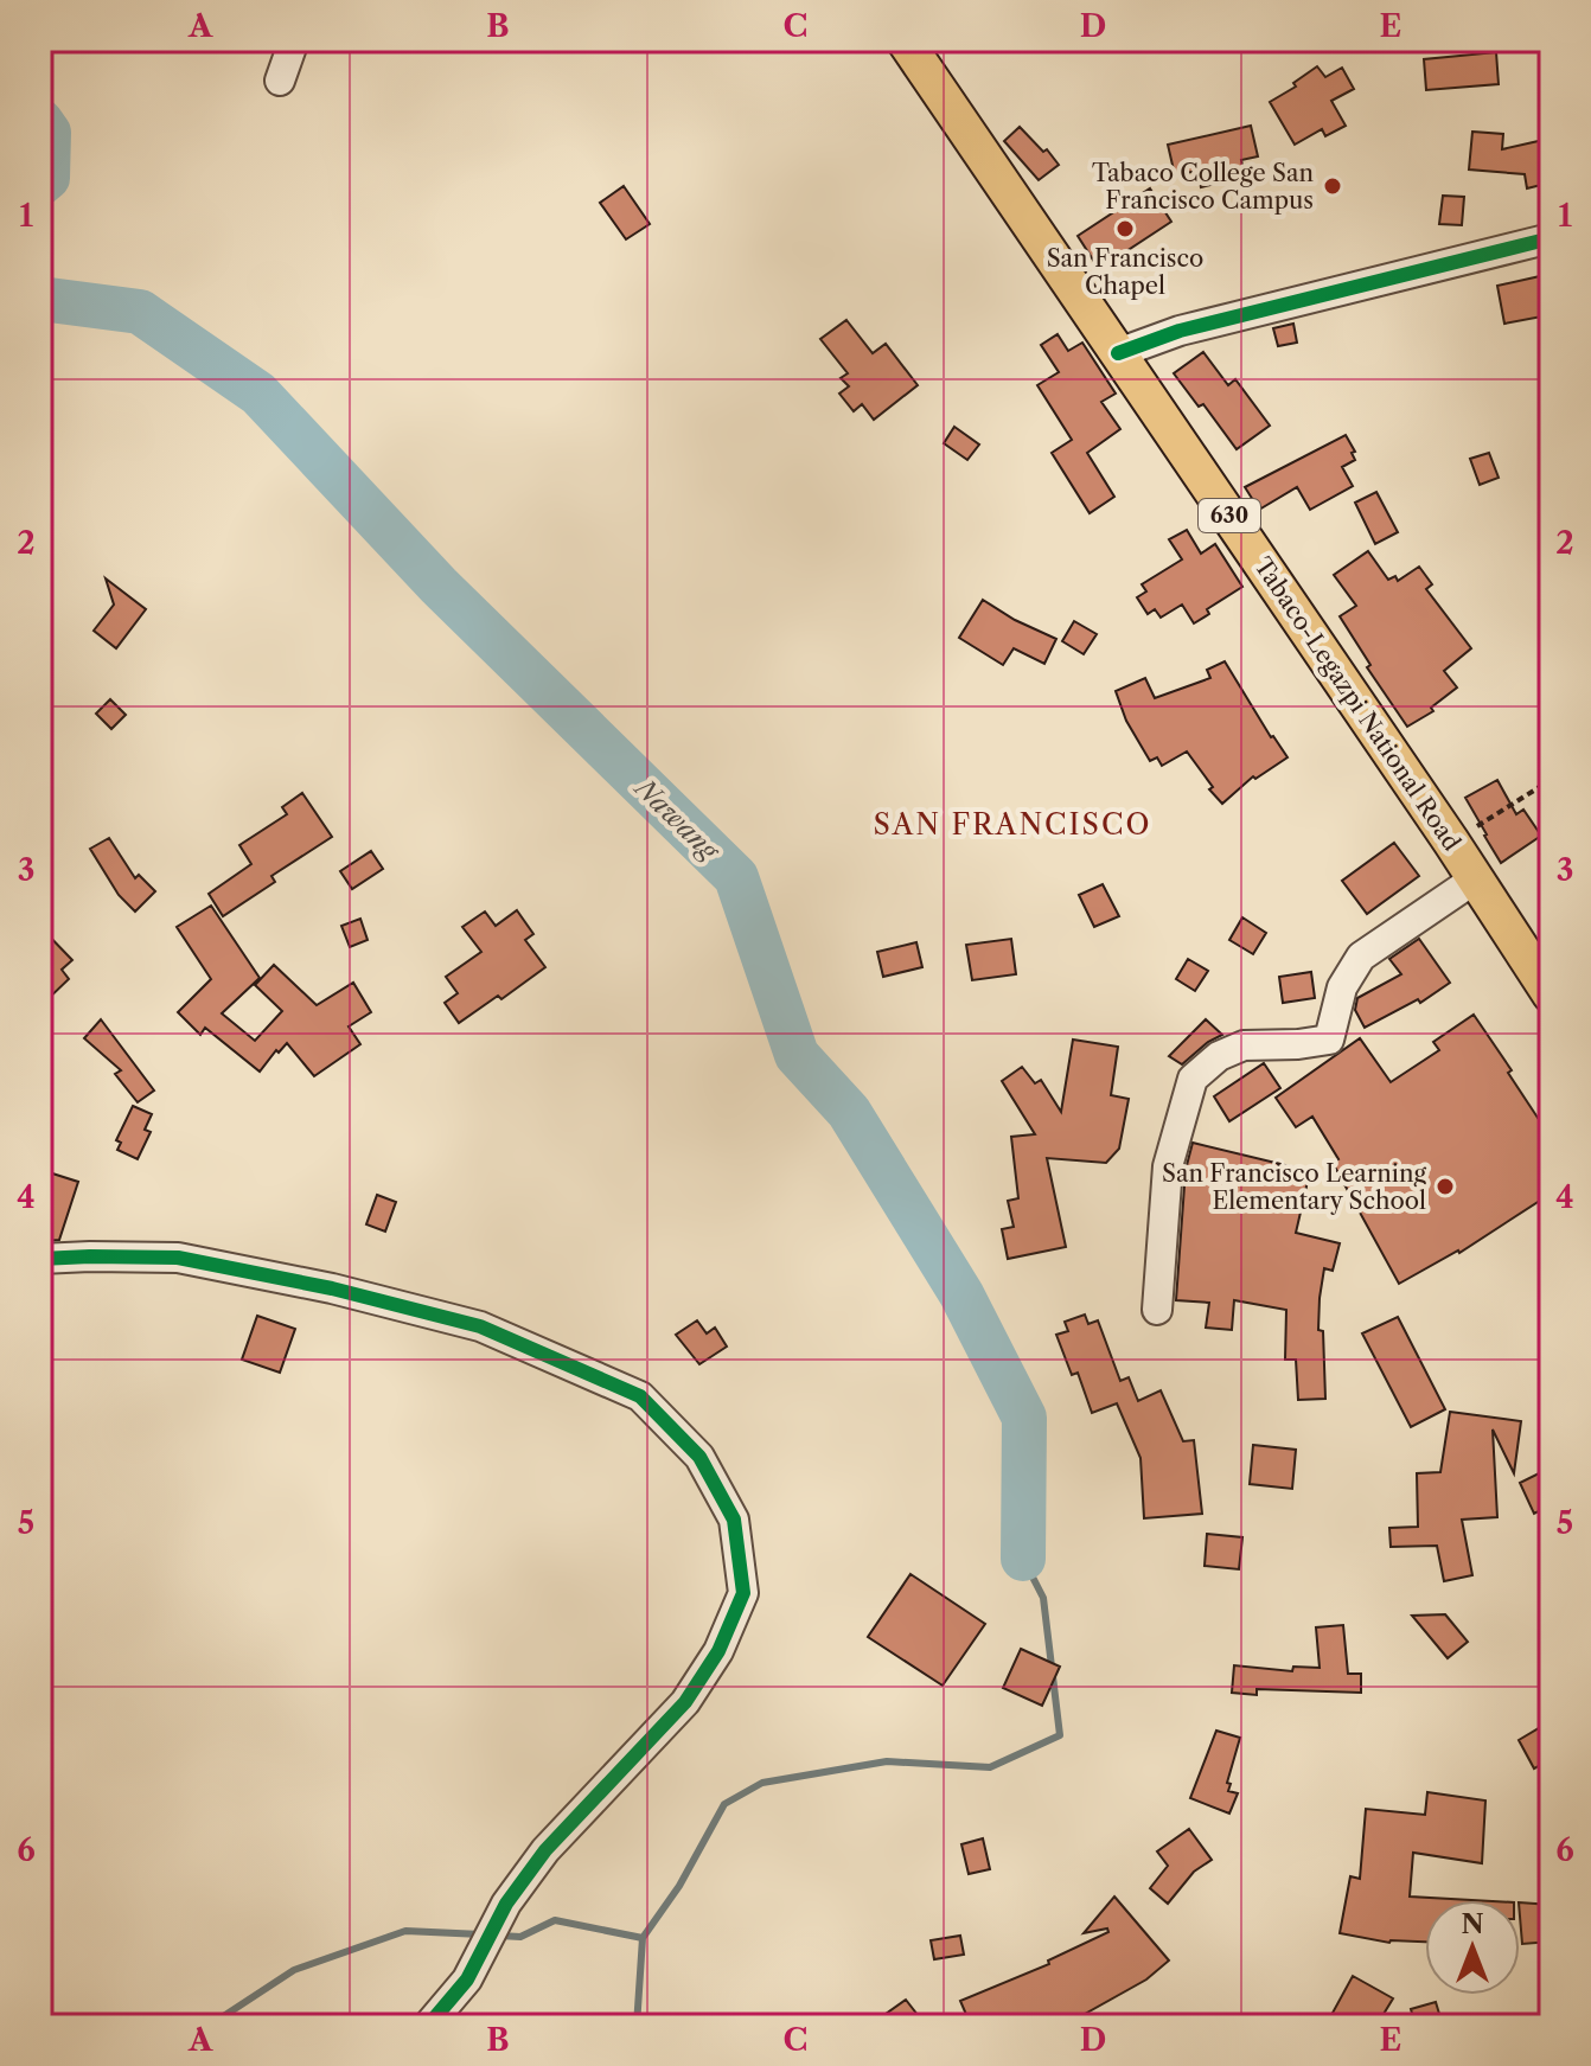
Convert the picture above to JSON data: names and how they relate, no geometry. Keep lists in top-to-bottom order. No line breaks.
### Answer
{"streets":{"main road":["630","Tabaco-Legazpi National Road"]},"districts":["SAN FRANCISCO"],"water":["Nawang"],"places":["Tabaco College San Francisco Campus","San Francisco Chapel","San Francisco Learning Elementary School"],"north":"top","grid":{"columns":["A","B","C","D","E"],"rows":["1","2","3","4","5","6"]}}
